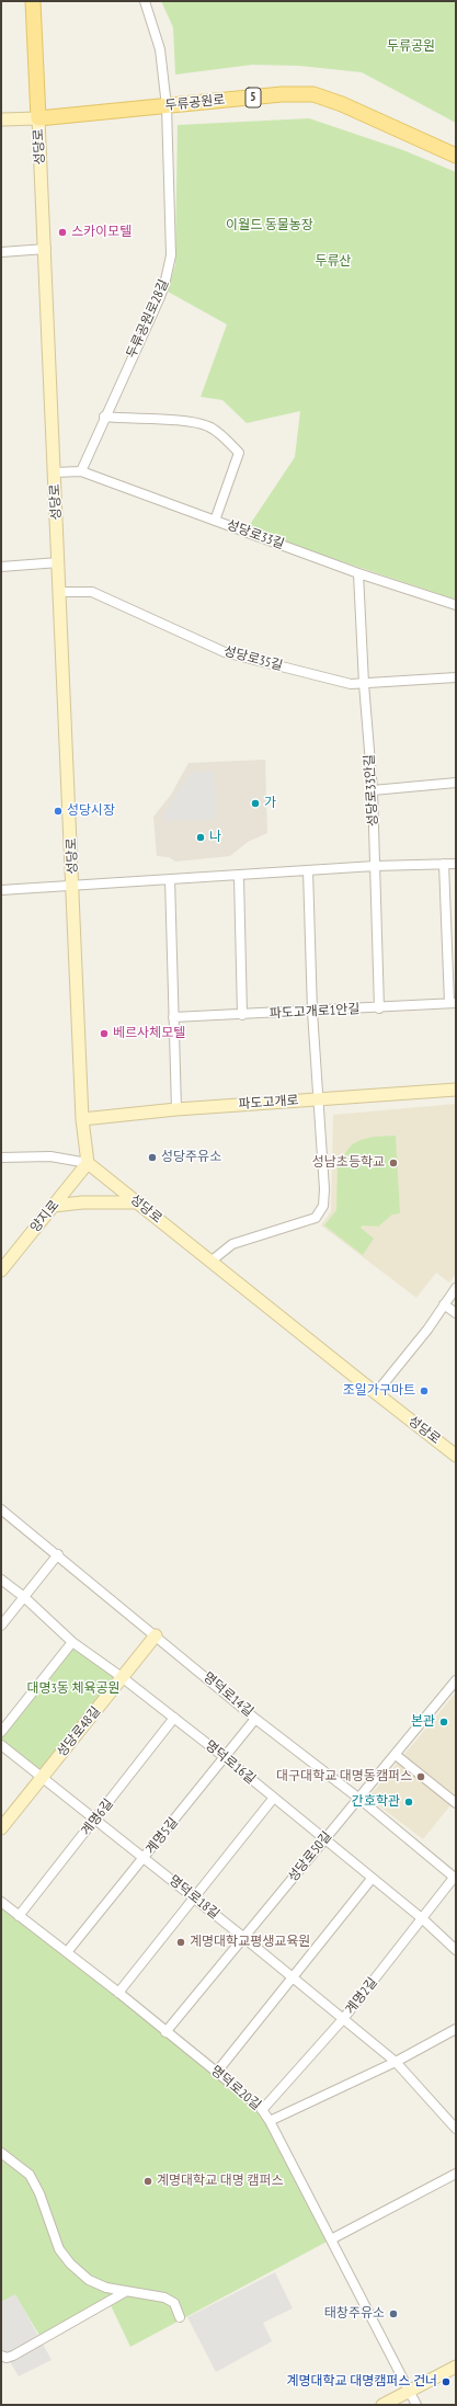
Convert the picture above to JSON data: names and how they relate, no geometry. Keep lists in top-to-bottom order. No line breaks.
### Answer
{"streets":{"main road":["5","두류공원로","성당로","파도고개로","양지로","성당로48길"],"street":["두류공원로28길","성당로33길","성당로35길","성당로33안길","파도고개로1안길","명덕로14길","명덕로16길","계명6길","계명5길","성당로50길","명덕로18길","계명2길","명덕로20길"]},"crossings":[["두류공원로","성당로"],["두류공원로","두류공원로28길"],["성당로","성당로33길"],["성당로","성당로35길"],["성당로","파도고개로"],["성당로","양지로"],["두류공원로28길","성당로33길"],["성당로33길","성당로33안길"],["성당로35길","성당로33안길"],["성당로33안길","파도고개로1안길"],["명덕로14길","성당로48길"],["명덕로14길","계명5길"],["명덕로14길","성당로50길"],["명덕로14길","계명2길"],["성당로48길","명덕로16길"],["성당로48길","명덕로18길"],["명덕로16길","계명6길"],["명덕로16길","계명5길"],["명덕로16길","성당로50길"],["명덕로16길","계명2길"],["계명6길","명덕로18길"],["계명6길","명덕로20길"],["계명5길","명덕로18길"],["계명5길","명덕로20길"],["성당로50길","명덕로18길"],["성당로50길","명덕로20길"],["명덕로18길","계명2길"],["계명2길","명덕로20길"]],"parks":["두류공원","이월드 동물농장","두류산","대명3동 체육공원"],"places":["스카이모텔","가","성당시장","나","베르사체모텔","성당주유소","성남초등학교","조일가구마트","본관","대구대학교 대명동캠퍼스","간호학관","계명대학교평생교육원","계명대학교 대명 캠퍼스","태창주유소","계명대학교 대명캠퍼스 건너"]}
